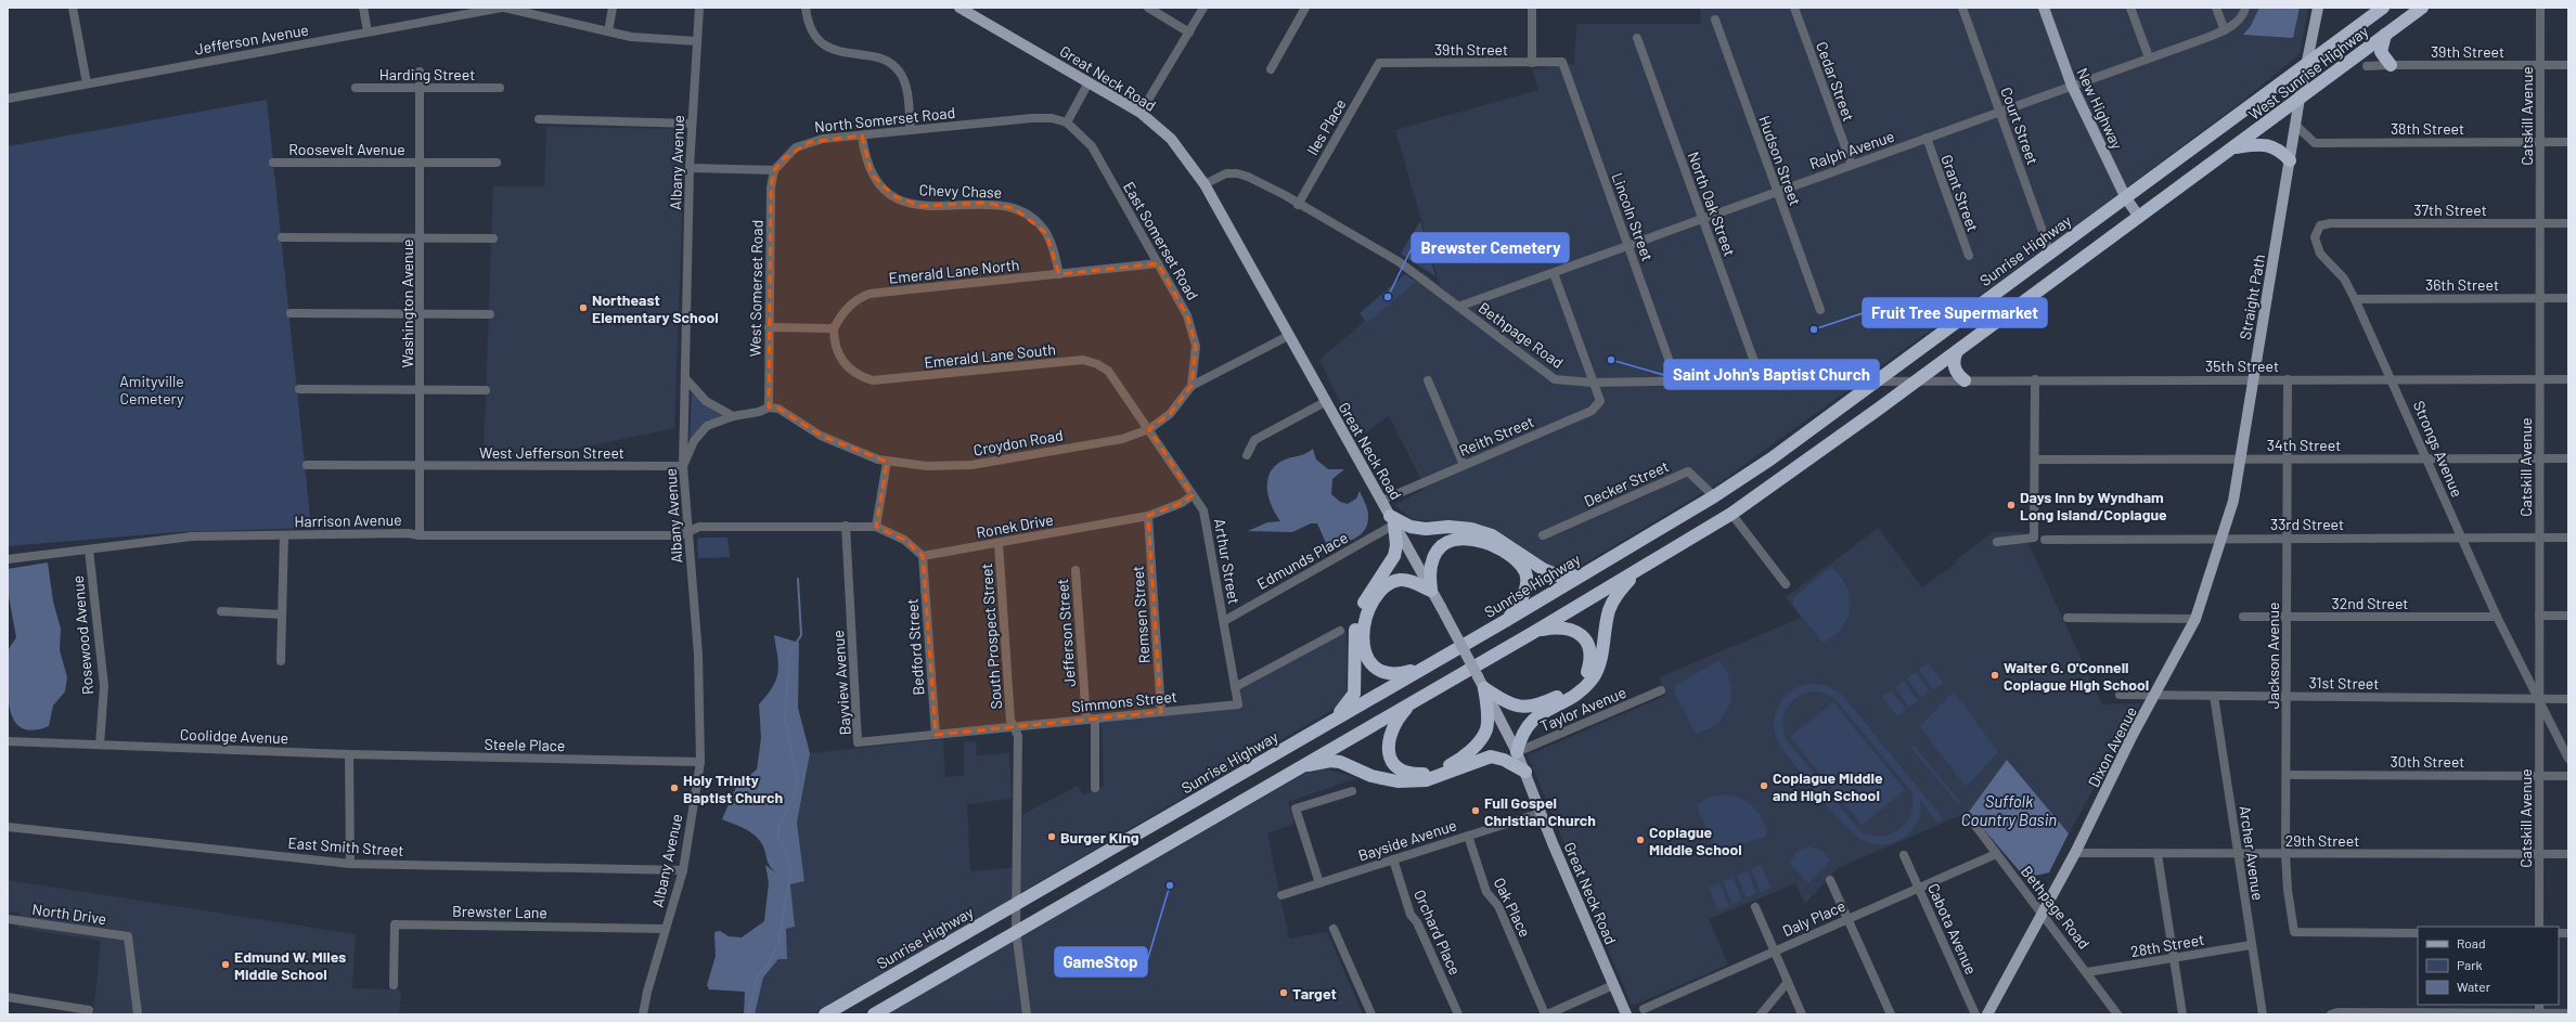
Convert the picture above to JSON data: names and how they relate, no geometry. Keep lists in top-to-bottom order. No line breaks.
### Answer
{"streets":{"highway":["West Sunrise Highway","Sunrise Highway"],"main road":["Great Neck Road","New Highway","Straight Path","Dixon Avenue"],"street":["Jefferson Avenue","39th Street","Harding Street","Cedar Street","Catskill Avenue","North Somerset Road","Court Street","Iles Place","38th Street","Roosevelt Avenue","Ralph Avenue","Hudson Street","Albany Avenue","Chevy Chase","Grant Street","North Oak Street","37th Street","Lincoln Street","East Somerset Road","Emerald Lane North","36th Street","West Somerset Road","Washington Avenue","Bethpage Road","Emerald Lane South","35th Street","Reith Street","Croydon Road","34th Street","Strongs Avenue","West Jefferson Street","Decker Street","Harrison Avenue","33rd Street","Ronek Drive","Edmunds Place","Arthur Street","32nd Street","Remsen Street","Jefferson Street","Rosewood Avenue","South Prospect Street","Bedford Street","Jackson Avenue","Bayview Avenue","31st Street","Simmons Street","Taylor Avenue","Coolidge Avenue","Steele Place","30th Street","Bayside Avenue","29th Street","East Smith Street","Archer Avenue","Oak Place","Brewster Lane","North Drive","Daly Place","Cabota Avenue","Orchard Place","28th Street"]},"crossings":[["Jefferson Avenue","Albany Avenue"],["39th Street","Catskill Avenue"],["39th Street","Iles Place"],["39th Street","Lincoln Street"],["West Sunrise Highway","Sunrise Highway"],["Harding Street","Washington Avenue"],["Great Neck Road","Bethpage Road"],["Great Neck Road","Reith Street"],["Great Neck Road","Croydon Road"],["Great Neck Road","Edmunds Place"],["Great Neck Road","Taylor Avenue"],["Great Neck Road","Bayside Avenue"],["Cedar Street","Ralph Avenue"],["New Highway","Ralph Avenue"],["New Highway","Sunrise Highway"],["Catskill Avenue","38th Street"],["Catskill Avenue","37th Street"],["Catskill Avenue","36th Street"],["Catskill Avenue","35th Street"],["Catskill Avenue","34th Street"],["Catskill Avenue","Strongs Avenue"],["Catskill Avenue","33rd Street"],["Catskill Avenue","31st Street"],["Catskill Avenue","30th Street"],["Catskill Avenue","29th Street"],["North Somerset Road","Chevy Chase"],["North Somerset Road","East Somerset Road"],["North Somerset Road","West Somerset Road"],["Court Street","Ralph Avenue"],["Court Street","Sunrise Highway"],["Iles Place","Bethpage Road"],["Roosevelt Avenue","Washington Avenue"],["Ralph Avenue","Hudson Street"],["Ralph Avenue","Grant Street"],["Ralph Avenue","North Oak Street"],["Ralph Avenue","Lincoln Street"],["Ralph Avenue","Bethpage Road"],["Albany Avenue","West Jefferson Street"],["Albany Avenue","Harrison Avenue"],["Albany Avenue","Steele Place"],["Albany Avenue","East Smith Street"],["Albany Avenue","Brewster Lane"],["Chevy Chase","Emerald Lane North"],["North Oak Street","Bethpage Road"],["37th Street","Strongs Avenue"],["Lincoln Street","Bethpage Road"],["East Somerset Road","Emerald Lane North"],["East Somerset Road","Croydon Road"],["Sunrise Highway","Bethpage Road"],["Sunrise Highway","Decker Street"],["Emerald Lane North","Emerald Lane South"],["36th Street","Strongs Avenue"],["West Somerset Road","Croydon Road"],["Straight Path","35th Street"],["Straight Path","Dixon Avenue"],["Washington Avenue","West Jefferson Street"],["Washington Avenue","Harrison Avenue"],["Bethpage Road","35th Street"],["Bethpage Road","Reith Street"],["Bethpage Road","Dixon Avenue"],["Bethpage Road","Daly Place"],["Bethpage Road","28th Street"],["Emerald Lane South","Croydon Road"],["Emerald Lane South","Arthur Street"],["35th Street","Strongs Avenue"],["35th Street","Jackson Avenue"],["35th Street","Dixon Avenue"],["Croydon Road","Arthur Street"],["34th Street","Strongs Avenue"],["34th Street","Jackson Avenue"],["34th Street","Dixon Avenue"],["Strongs Avenue","33rd Street"],["Strongs Avenue","32nd Street"],["Strongs Avenue","31st Street"],["Harrison Avenue","Rosewood Avenue"],["33rd Street","Jackson Avenue"],["33rd Street","Dixon Avenue"],["Ronek Drive","Arthur Street"],["Ronek Drive","Remsen Street"],["Ronek Drive","South Prospect Street"],["Ronek Drive","Bedford Street"],["Edmunds Place","Arthur Street"],["Arthur Street","Simmons Street"],["32nd Street","Jackson Avenue"],["Remsen Street","Simmons Street"],["Jefferson Street","Simmons Street"],["Rosewood Avenue","Coolidge Avenue"],["South Prospect Street","Bayview Avenue"],["South Prospect Street","Simmons Street"],["Bedford Street","Bayview Avenue"],["Jackson Avenue","31st Street"],["Jackson Avenue","30th Street"],["Jackson Avenue","29th Street"],["Bayview Avenue","Simmons Street"],["31st Street","Dixon Avenue"],["31st Street","Archer Avenue"],["Coolidge Avenue","Steele Place"],["Dixon Avenue","29th Street"],["Bayside Avenue","Oak Place"],["Bayside Avenue","Orchard Place"],["29th Street","Archer Avenue"],["Archer Avenue","28th Street"],["Daly Place","Cabota Avenue"]],"water":["Suffolk Country Basin"],"parks":["Amityville Cemetery"],"places":["Brewster Cemetery","Northeast Elementary School","Fruit Tree Supermarket","Saint John's Baptist Church","Days Inn by Wyndham Long Island/Copiague","Walter G. O'Connell Copiague High School","Copiague Middle and High School","Holy Trinity Baptist Church","Full Gospel Christian Church","Burger King","Copiague Middle School","GameStop","Edmund W. Miles Middle School","Target"],"legend":["Road","Park","Water"]}
